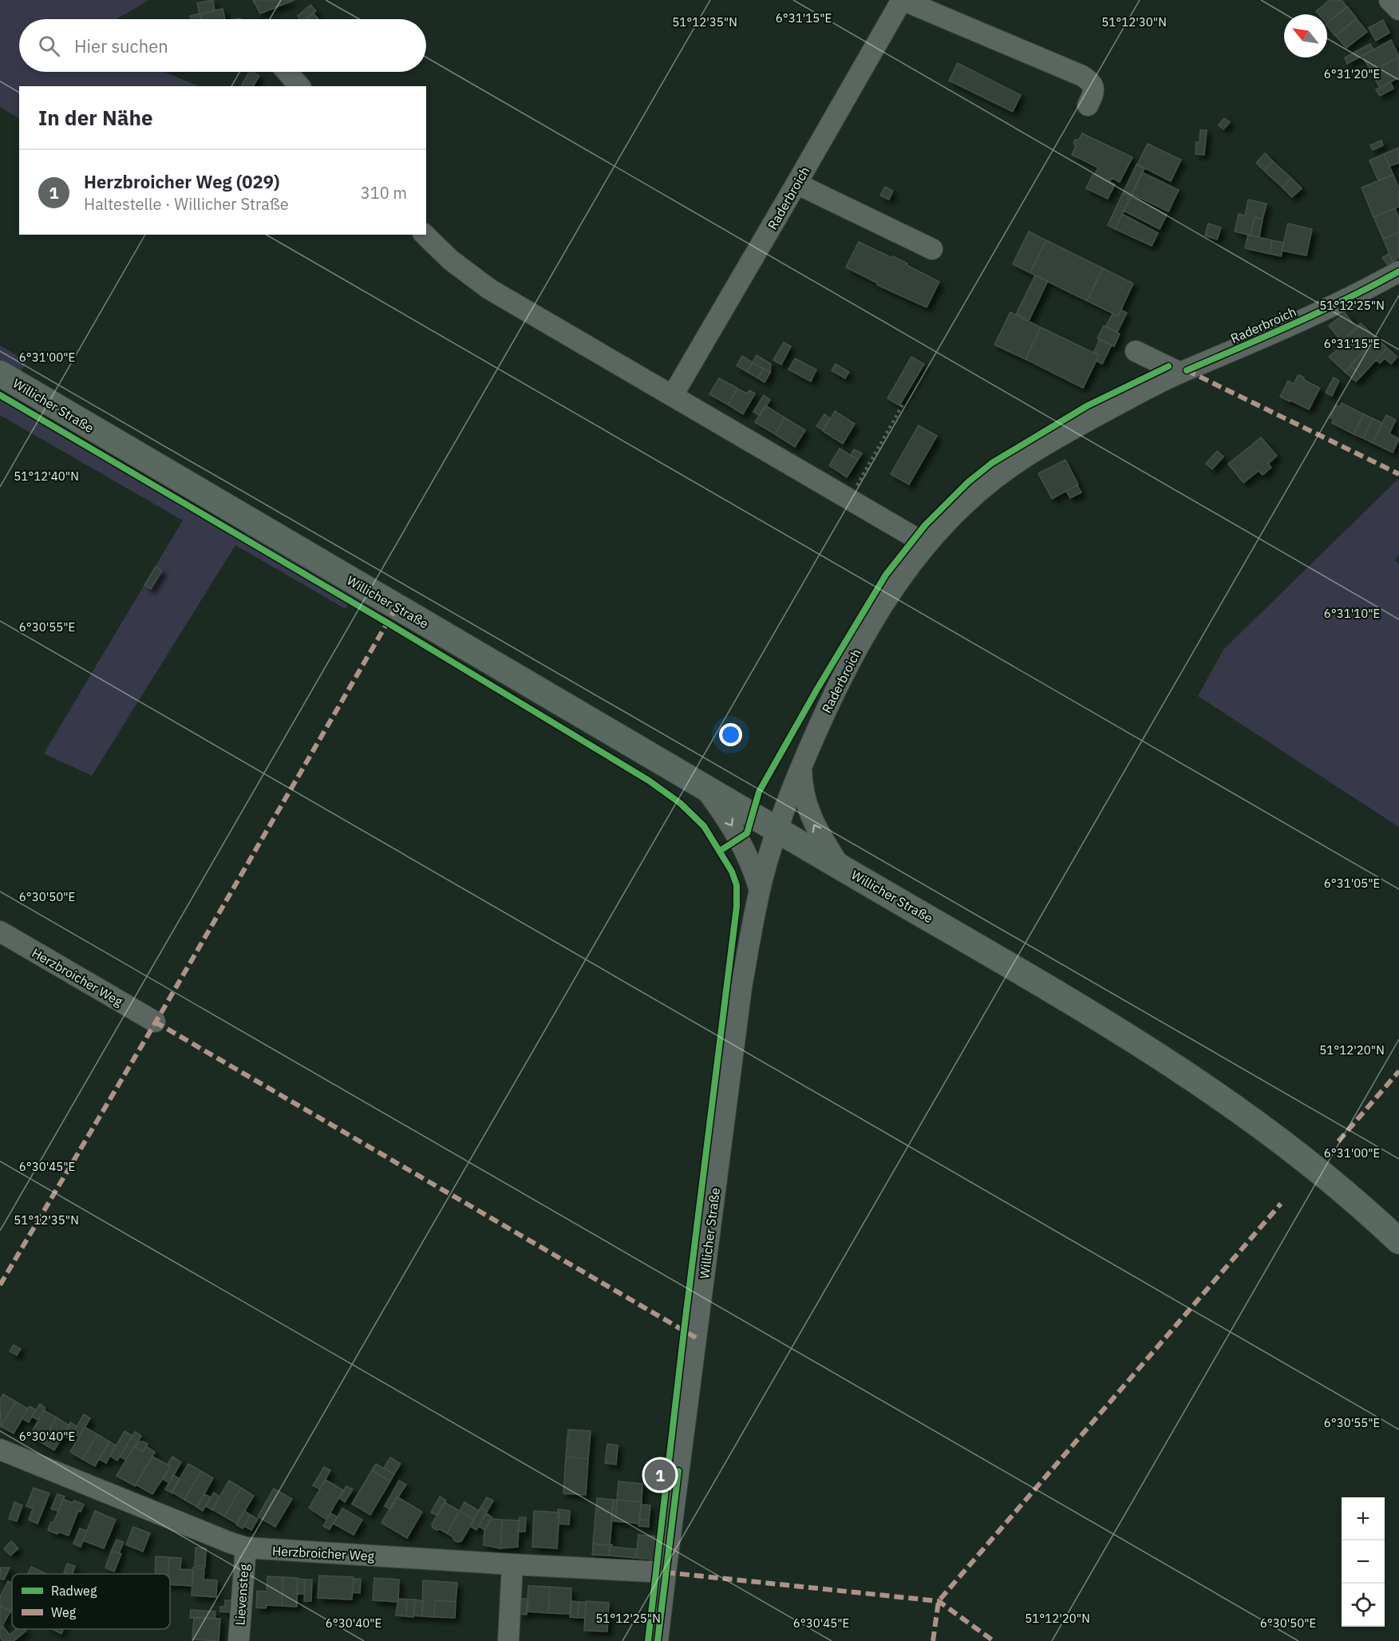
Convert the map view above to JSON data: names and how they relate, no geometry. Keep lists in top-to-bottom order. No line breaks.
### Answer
{"streets":{"main road":["Willicher Straße"],"street":["Raderbroich","Herzbroicher Weg","Lievensteg"]},"crossings":[["Raderbroich","Willicher Straße"],["Willicher Straße","Herzbroicher Weg"],["Herzbroicher Weg","Lievensteg"]],"legend":["Radweg","Weg"],"north":"top left","page":{"search":"Hier suchen","heading":"In der Nähe","list":[{"mark":"1","name":"Herzbroicher Weg (029)","note":"Haltestelle · Willicher Straße","value":"310 m"}],"pins":"1","map_buttons":["+","−"]},"coordinates":["6°31'15\"E","51°12'35\"N","51°12'30\"N","6°31'20\"E","51°12'25\"N","6°31'00\"E","51°12'40\"N","6°31'10\"E","6°30'55\"E","6°31'05\"E","6°30'50\"E","51°12'20\"N","6°30'45\"E","6°30'40\"E"]}
